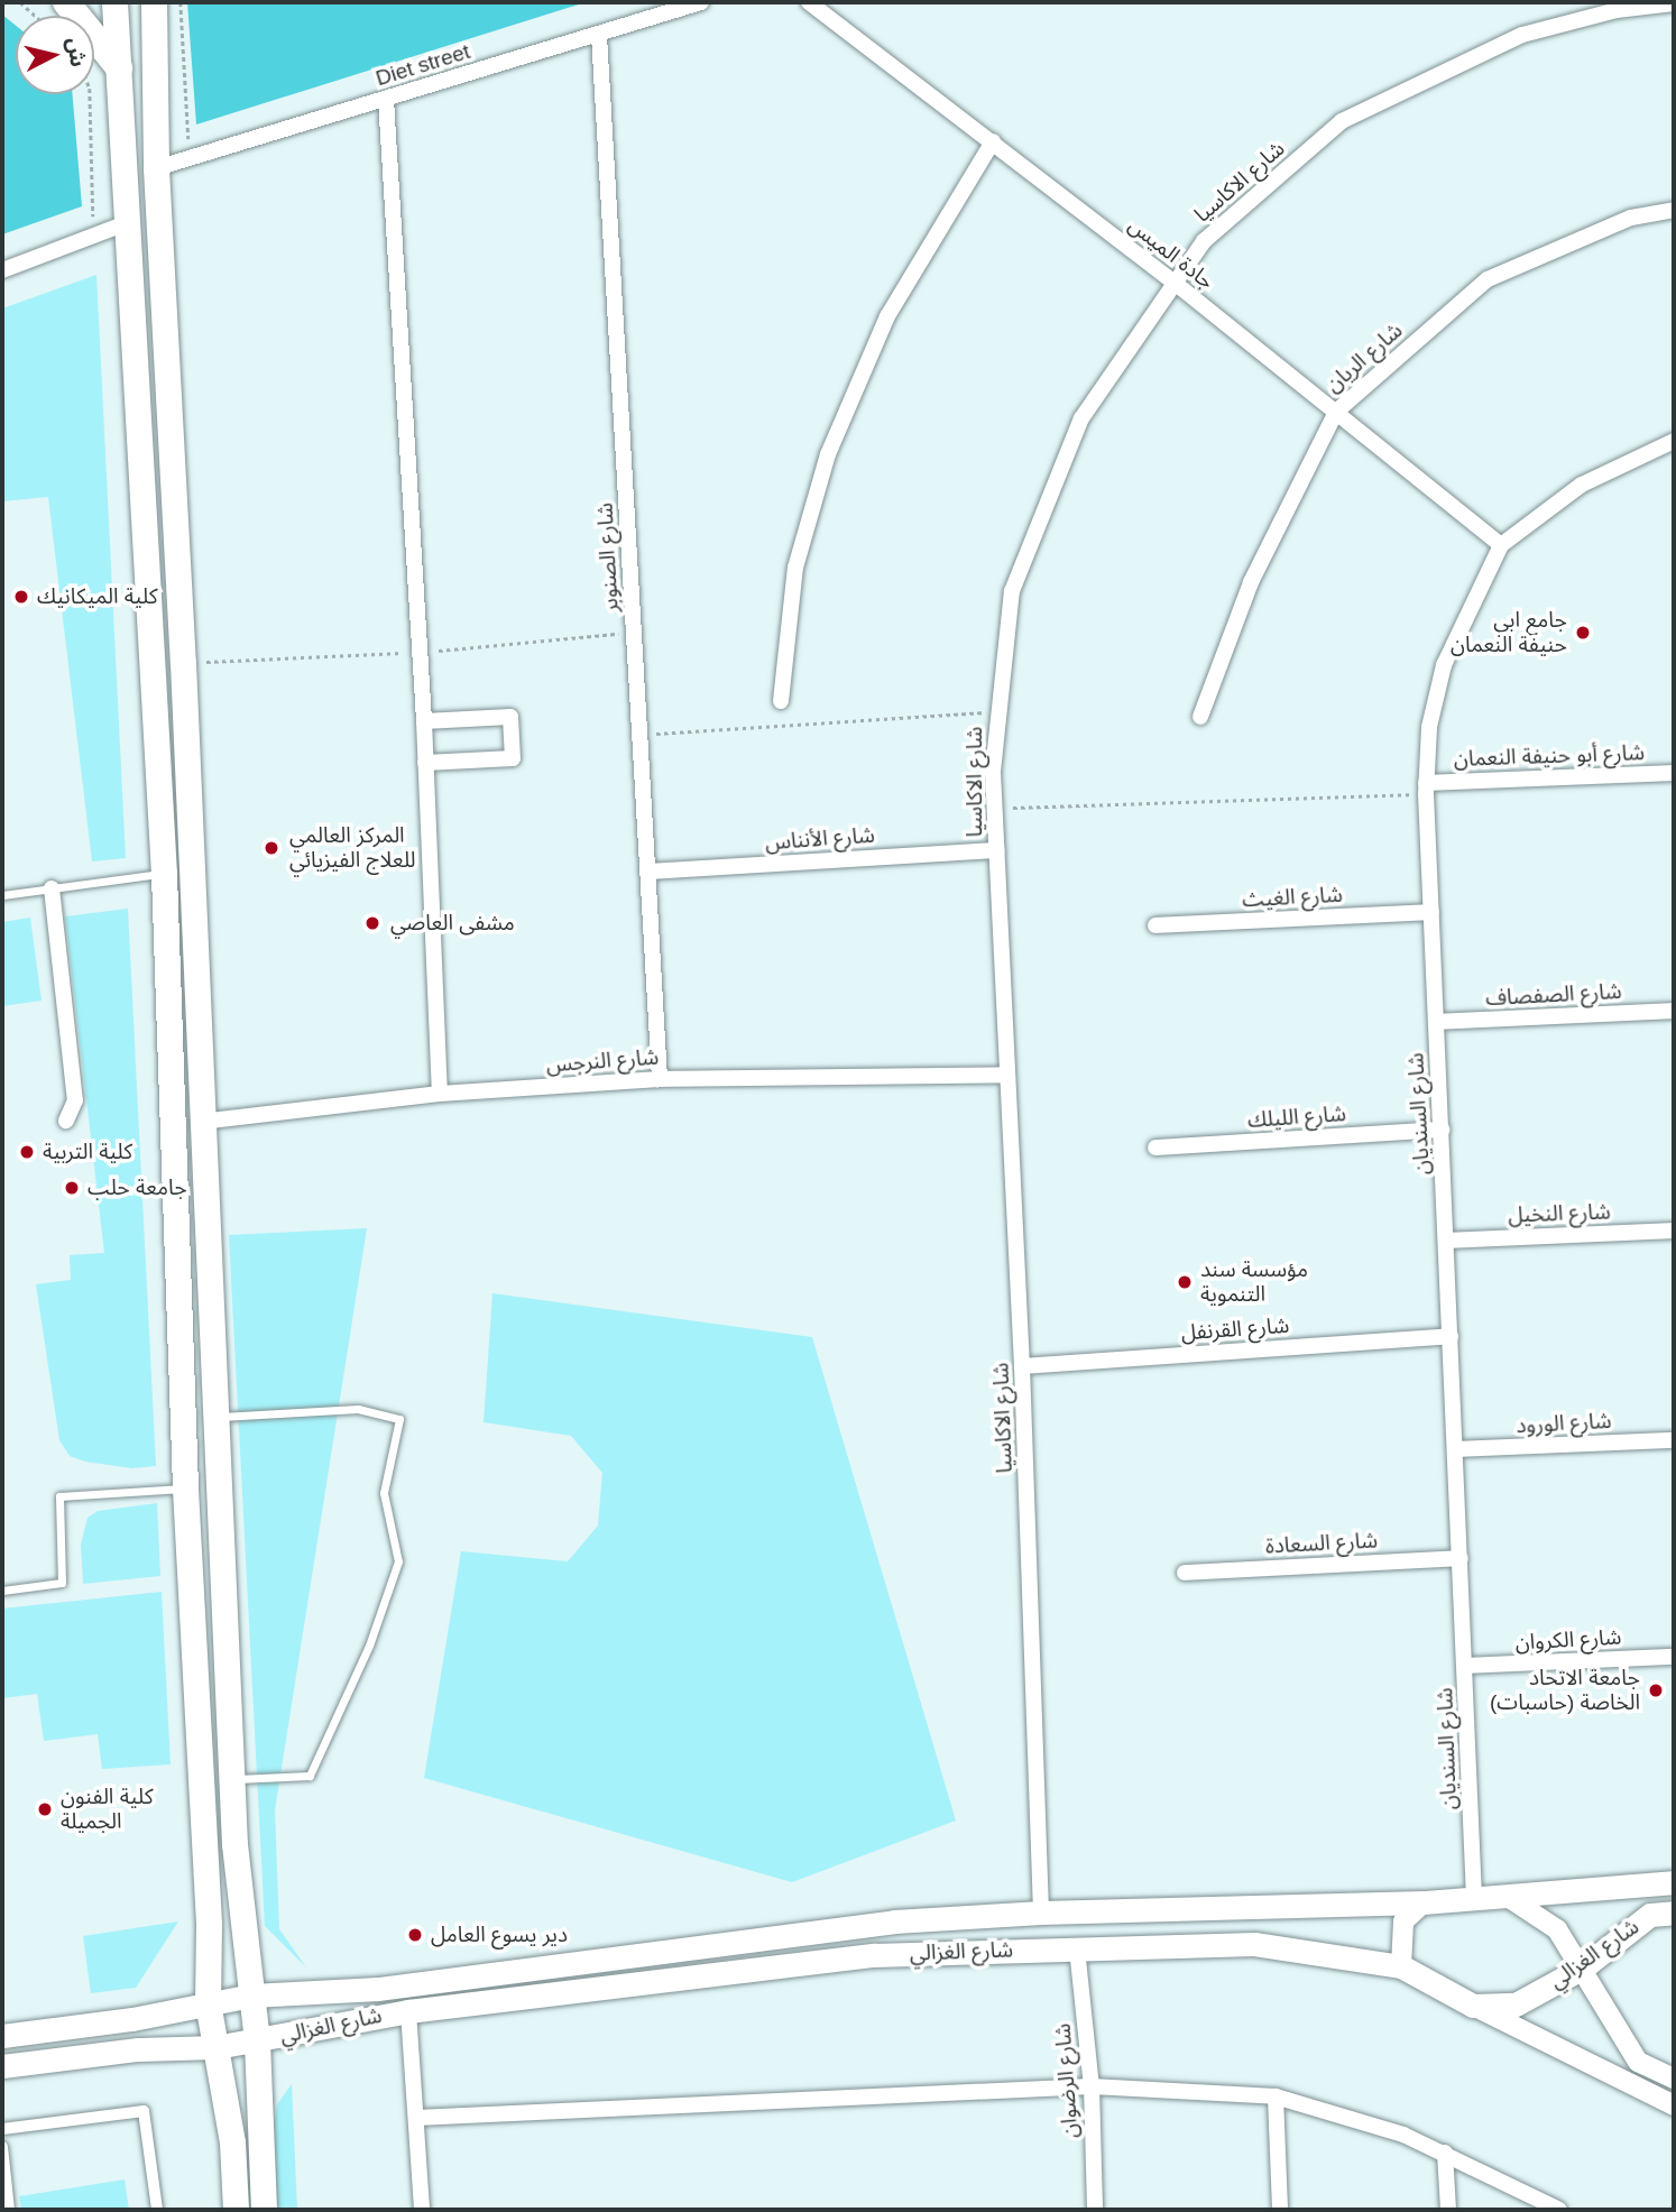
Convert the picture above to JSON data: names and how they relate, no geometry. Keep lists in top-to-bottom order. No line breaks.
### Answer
{"streets":{"main road":["شارع الغزالي"],"street":["Diet street","شارع الاكاسيا","جادة الميس","شارع الريان","شارع الصنوبر","شارع أبو حنيفة النعمان","شارع الأنناس","شارع الغيث","شارع الصفصاف","شارع النرجس","شارع السنديان","شارع الليلك","شارع النخيل","شارع القرنفل","شارع الورود","شارع السعادة","شارع الكروان","شارع الرضوان"]},"crossings":[["Diet street","شارع الصنوبر"],["شارع الاكاسيا","جادة الميس"],["شارع الاكاسيا","شارع الأنناس"],["شارع الاكاسيا","شارع النرجس"],["شارع الاكاسيا","شارع القرنفل"],["شارع الاكاسيا","شارع الغزالي"],["جادة الميس","شارع الريان"],["جادة الميس","شارع السنديان"],["شارع الصنوبر","شارع الأنناس"],["شارع الصنوبر","شارع النرجس"],["شارع أبو حنيفة النعمان","شارع السنديان"],["شارع الغيث","شارع السنديان"],["شارع الصفصاف","شارع السنديان"],["شارع السنديان","شارع الليلك"],["شارع السنديان","شارع النخيل"],["شارع السنديان","شارع القرنفل"],["شارع السنديان","شارع الورود"],["شارع السنديان","شارع السعادة"],["شارع السنديان","شارع الكروان"],["شارع السنديان","شارع الغزالي"],["شارع الغزالي","شارع الرضوان"]],"places":["كلية الميكانيك","جامع ابي حنيفة النعمان","المركز العالمي للعلاج الفيزيائي","مشفى العاصي","كلية التربية","جامعة حلب","مؤسسة سند التنموية","جامعة الاتحاد الخاصة (حاسبات)","كلية الفنون الجميلة","دير يسوع العامل"],"north":"right"}
